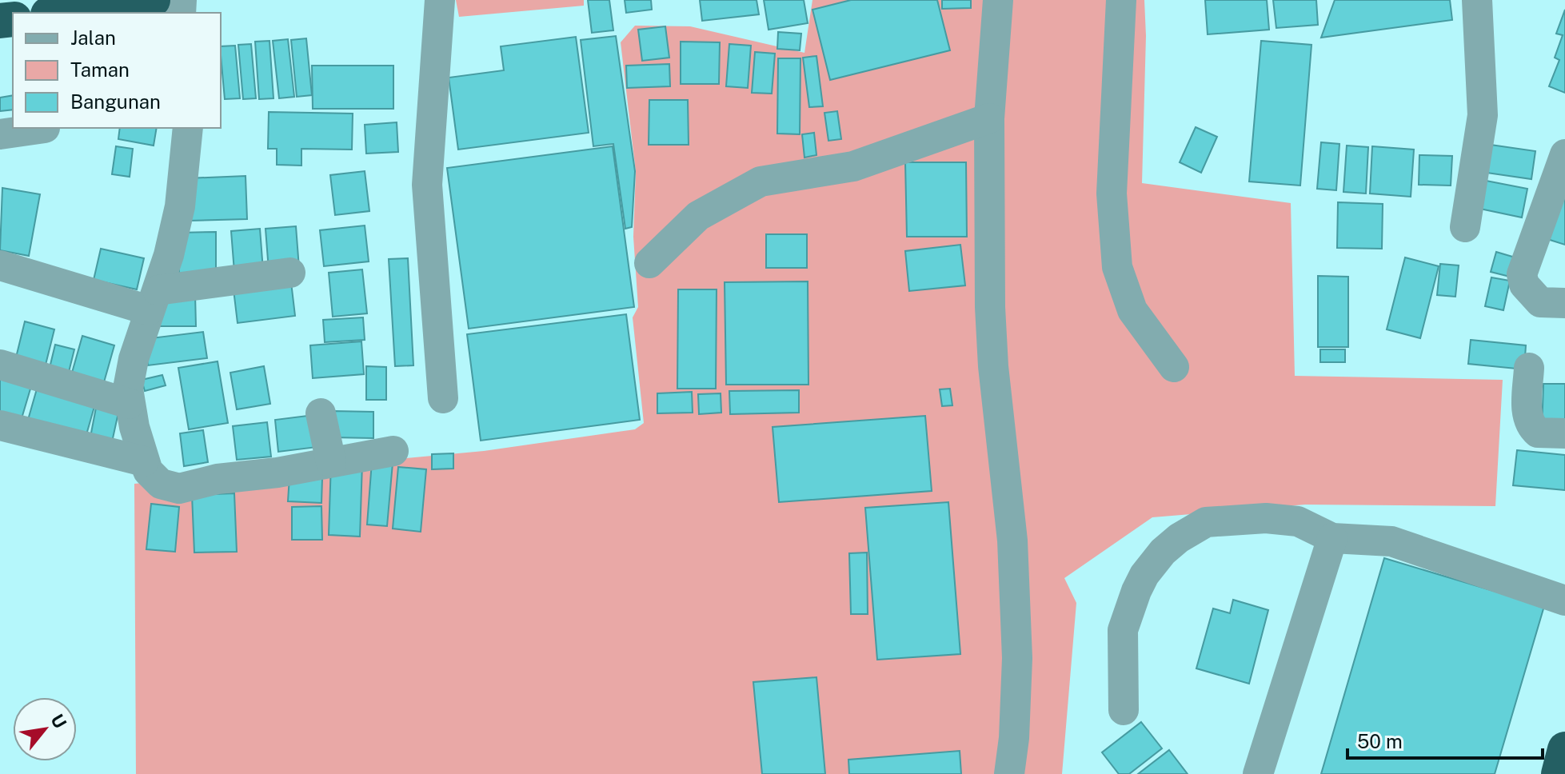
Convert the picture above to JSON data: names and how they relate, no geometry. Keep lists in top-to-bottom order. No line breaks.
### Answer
{"legend":["Jalan","Taman","Bangunan"],"scale_bar":"50 m","north":"top right"}
